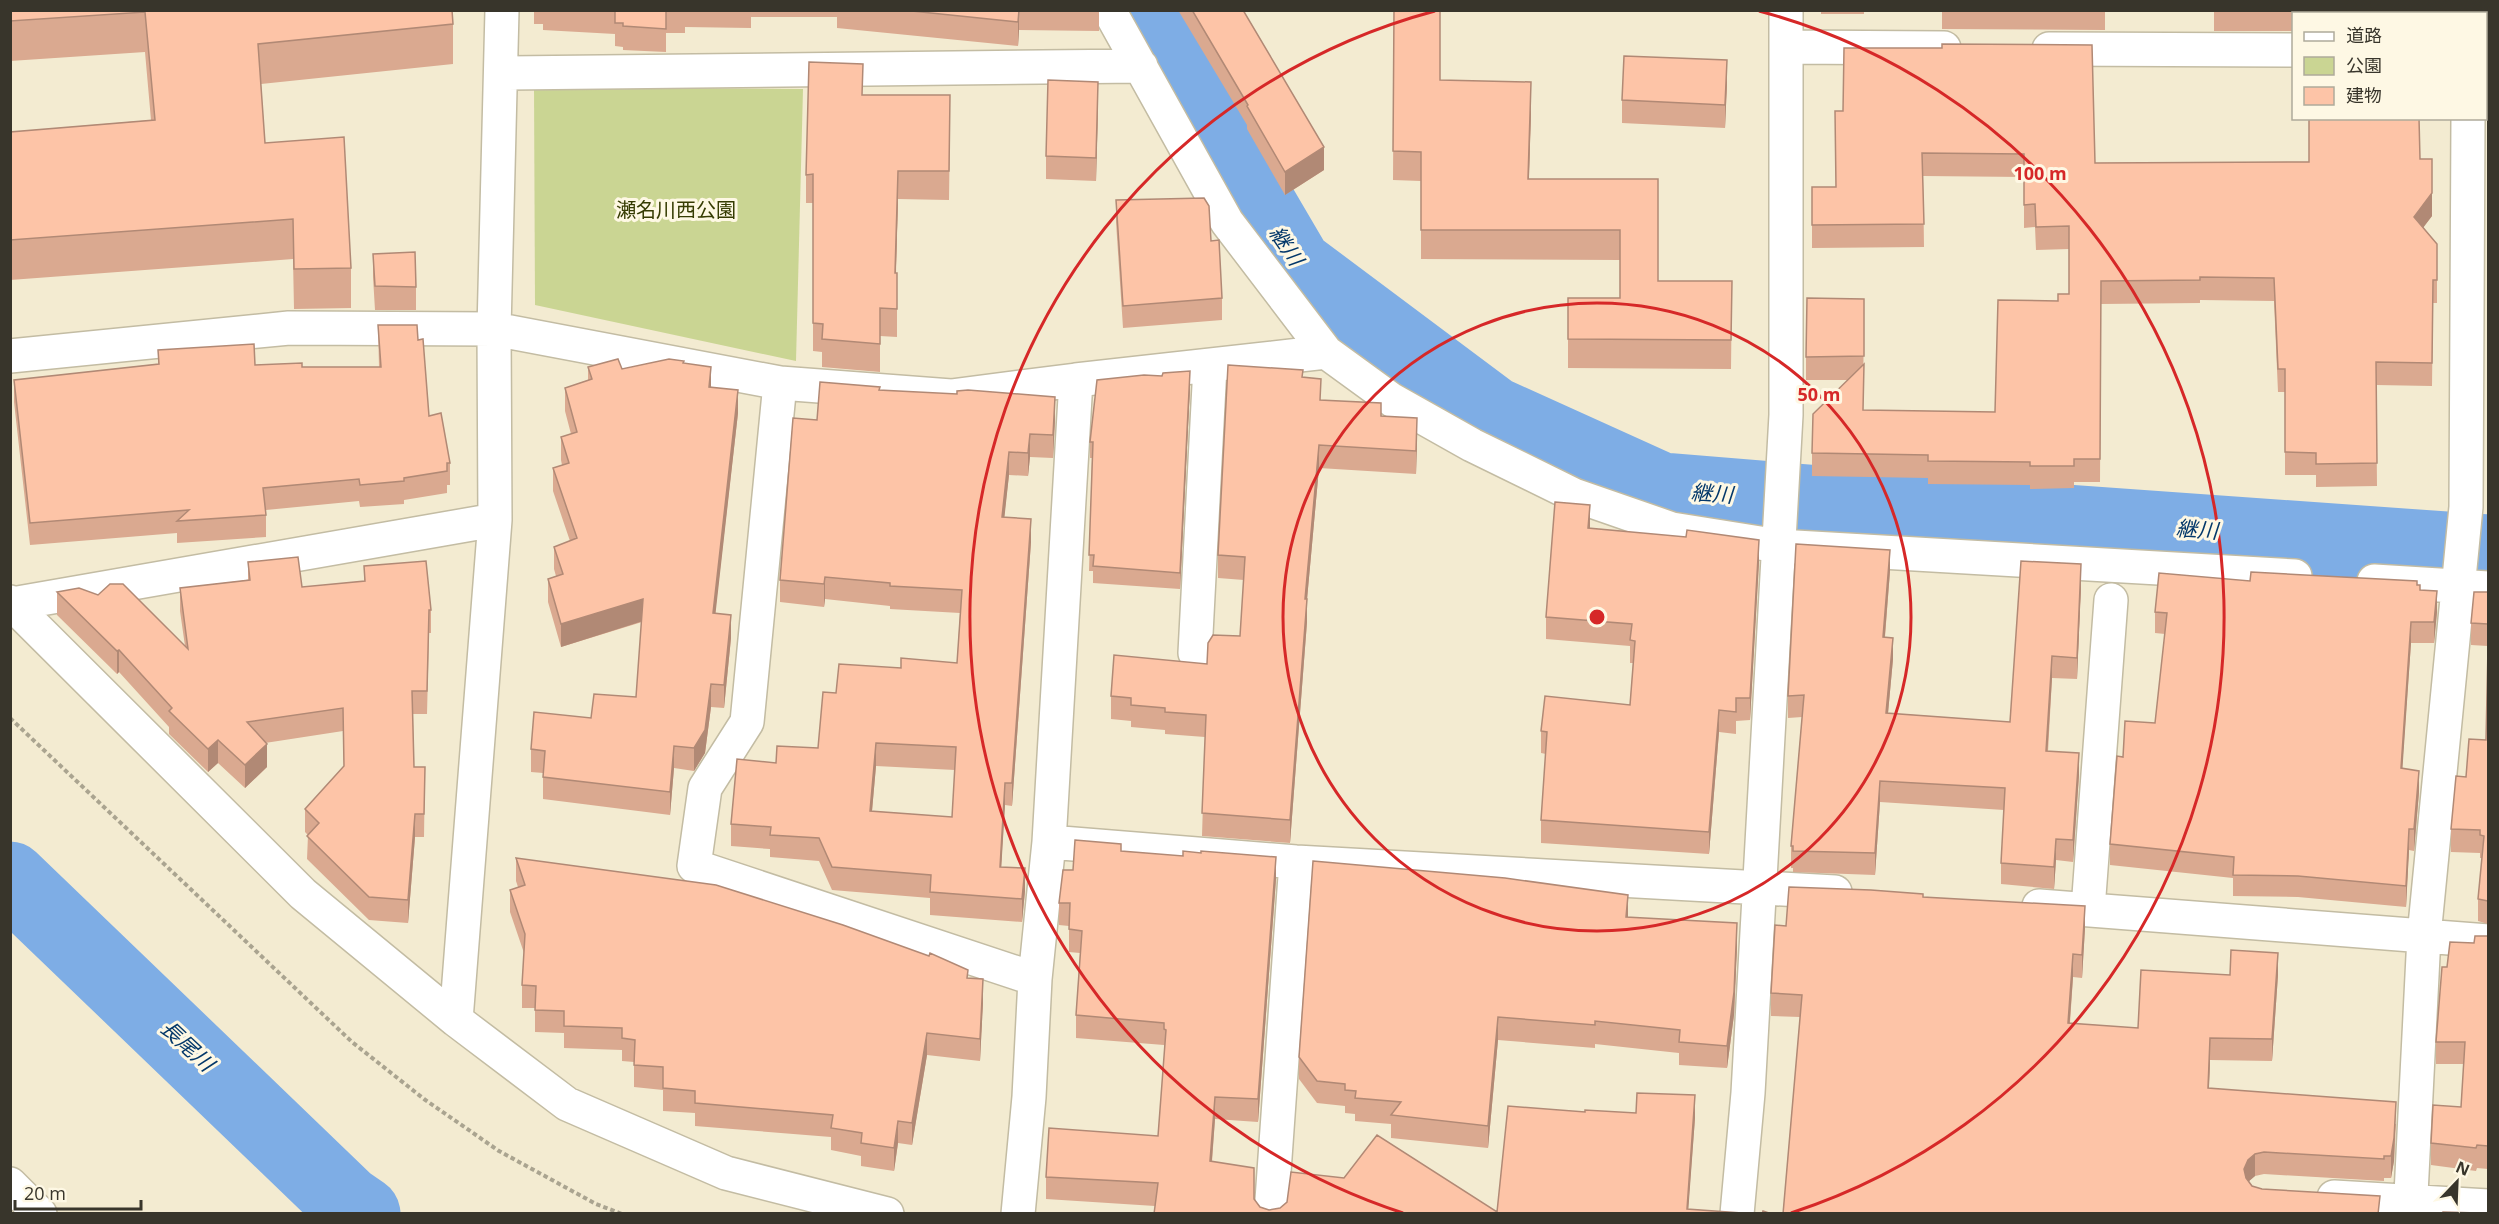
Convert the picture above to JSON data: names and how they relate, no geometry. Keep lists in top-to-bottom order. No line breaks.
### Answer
{"water":["継川","長尾川"],"parks":["瀬名川西公園"],"legend":["道路","公園","建物"],"scale_bar":"20 m","north":"top right","rings":["100 m","50 m"]}
